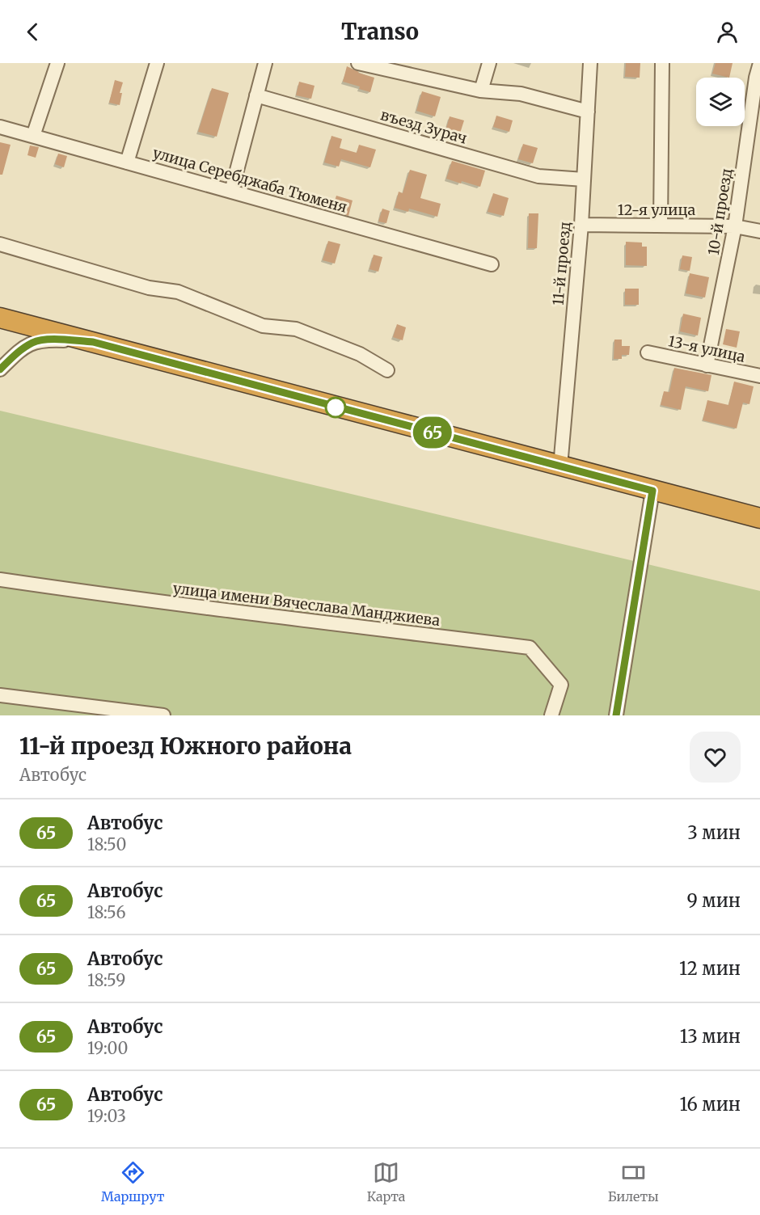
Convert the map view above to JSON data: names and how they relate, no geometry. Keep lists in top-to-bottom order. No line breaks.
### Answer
{"streets":{"street":["въезд Зурач","улица Серебджаба Тюменя","12-я улица","10-й проезд","11-й проезд","13-я улица","улица имени Вячеслава Манджиева"]},"crossings":[["въезд Зурач","11-й проезд"],["12-я улица","10-й проезд"],["12-я улица","11-й проезд"],["10-й проезд","13-я улица"]],"lines":["bus line 65"],"page":{"header":"Transo","on_map":"65","heading":["11-й проезд Южного района","Автобус"],"list":[{"mark":"65","name":"Автобус","note":"18:50","value":"3 мин"},{"mark":"65","name":"Автобус","note":"18:56","value":"9 мин"},{"mark":"65","name":"Автобус","note":"18:59","value":"12 мин"},{"mark":"65","name":"Автобус","note":"19:00","value":"13 мин"},{"mark":"65","name":"Автобус","note":"19:03","value":"16 мин"}],"tabs":["Маршрут","Карта","Билеты"]}}
